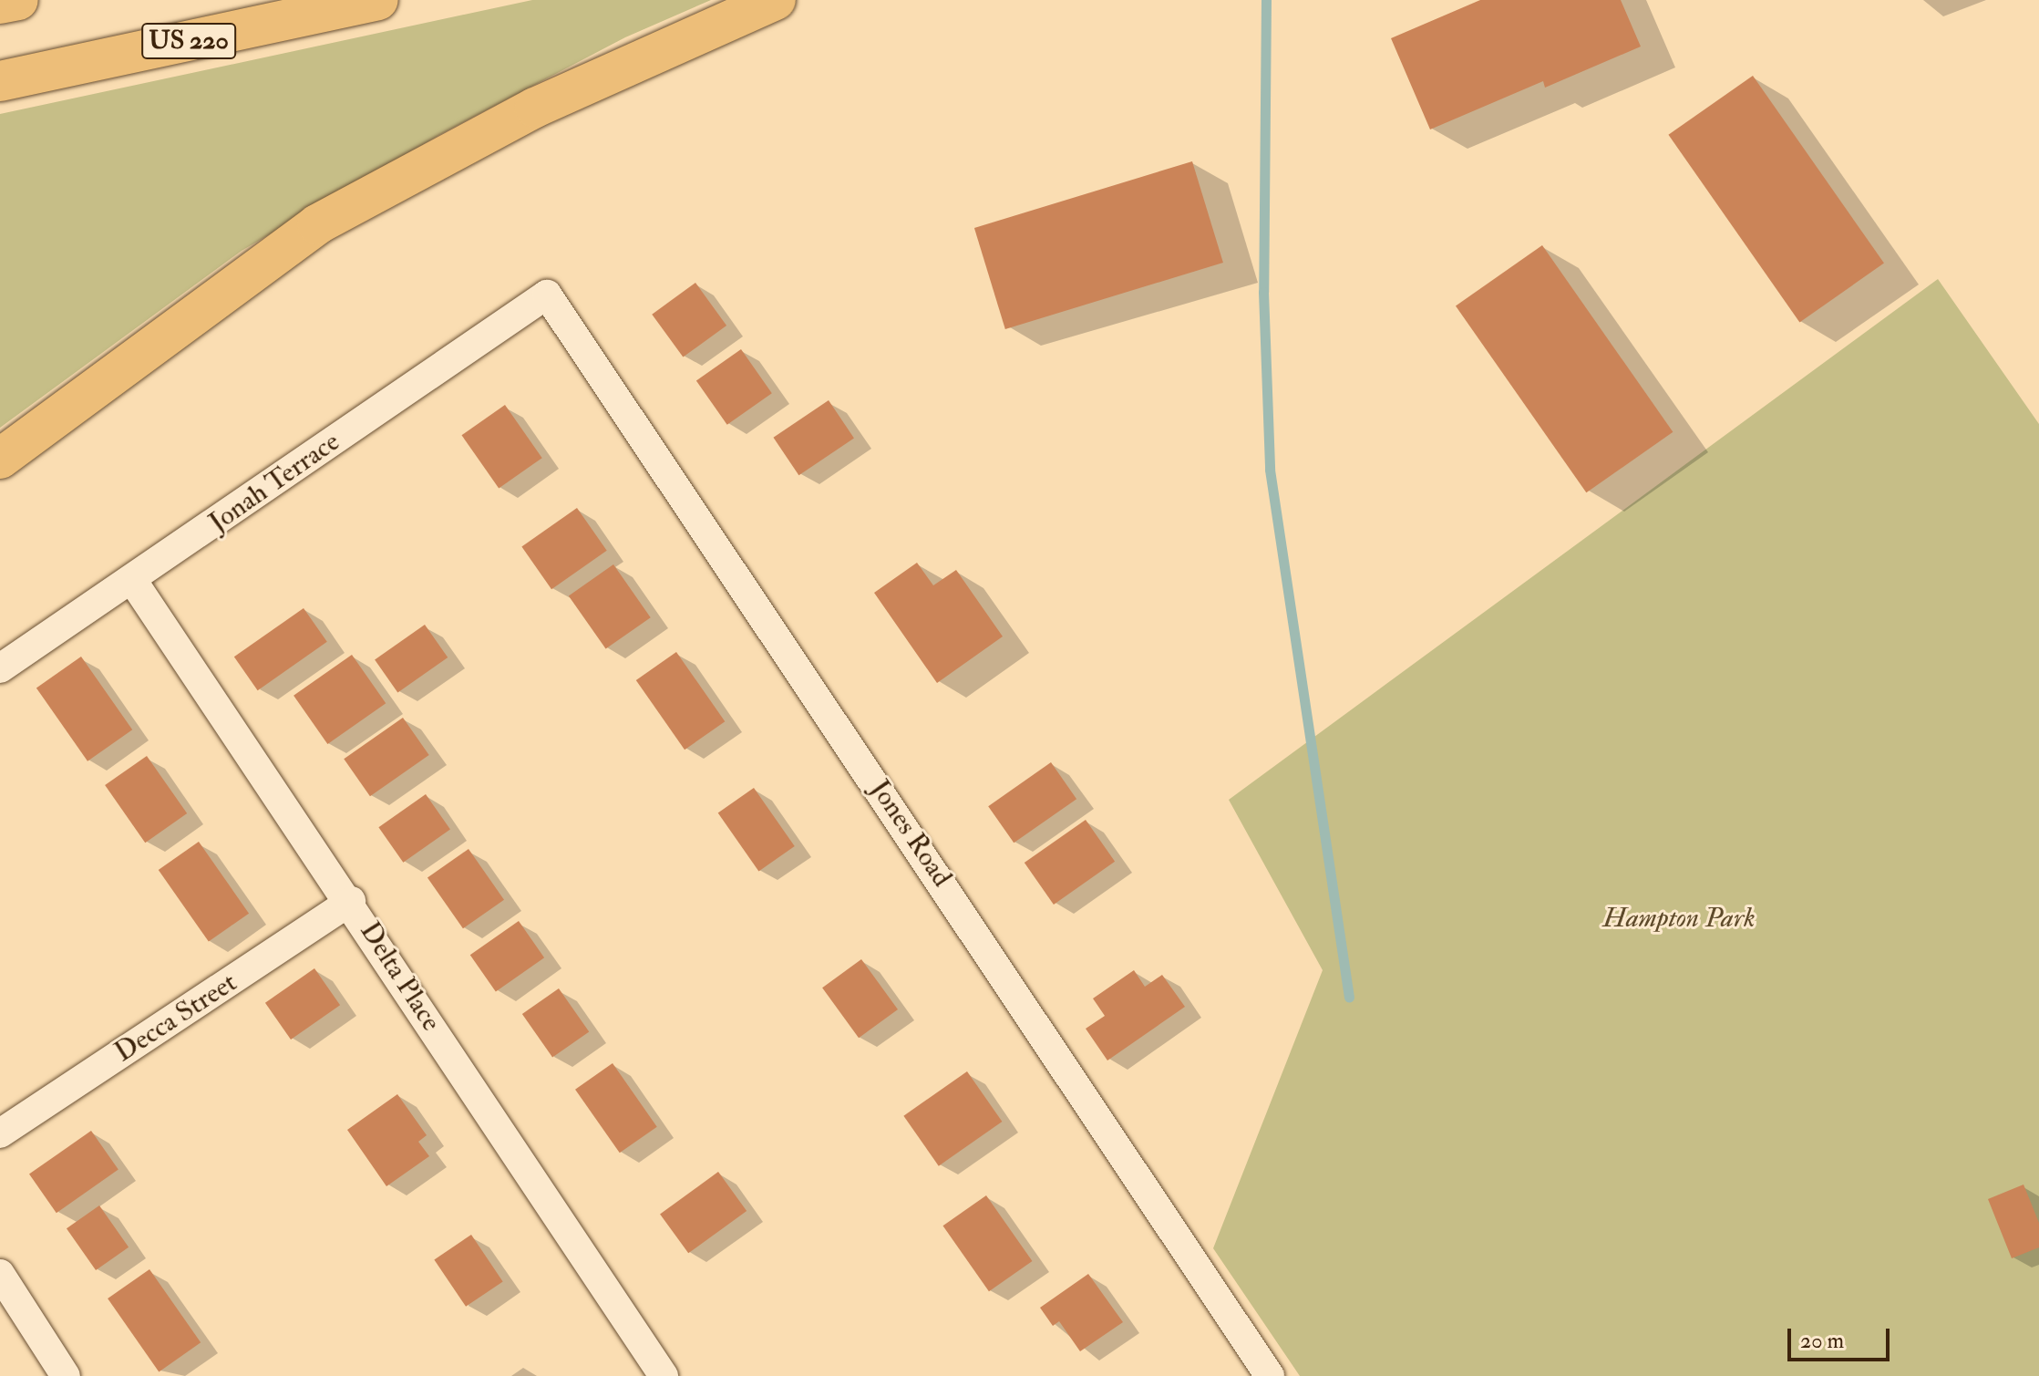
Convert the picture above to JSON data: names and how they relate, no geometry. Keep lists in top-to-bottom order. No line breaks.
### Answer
{"streets":{"highway":["US 220"],"street":["Jonah Terrace","Jones Road","Delta Place","Decca Street"]},"crossings":[["Jonah Terrace","Jones Road"],["Jonah Terrace","Delta Place"],["Delta Place","Decca Street"]],"parks":["Hampton Park"],"scale_bar":"20 m"}
